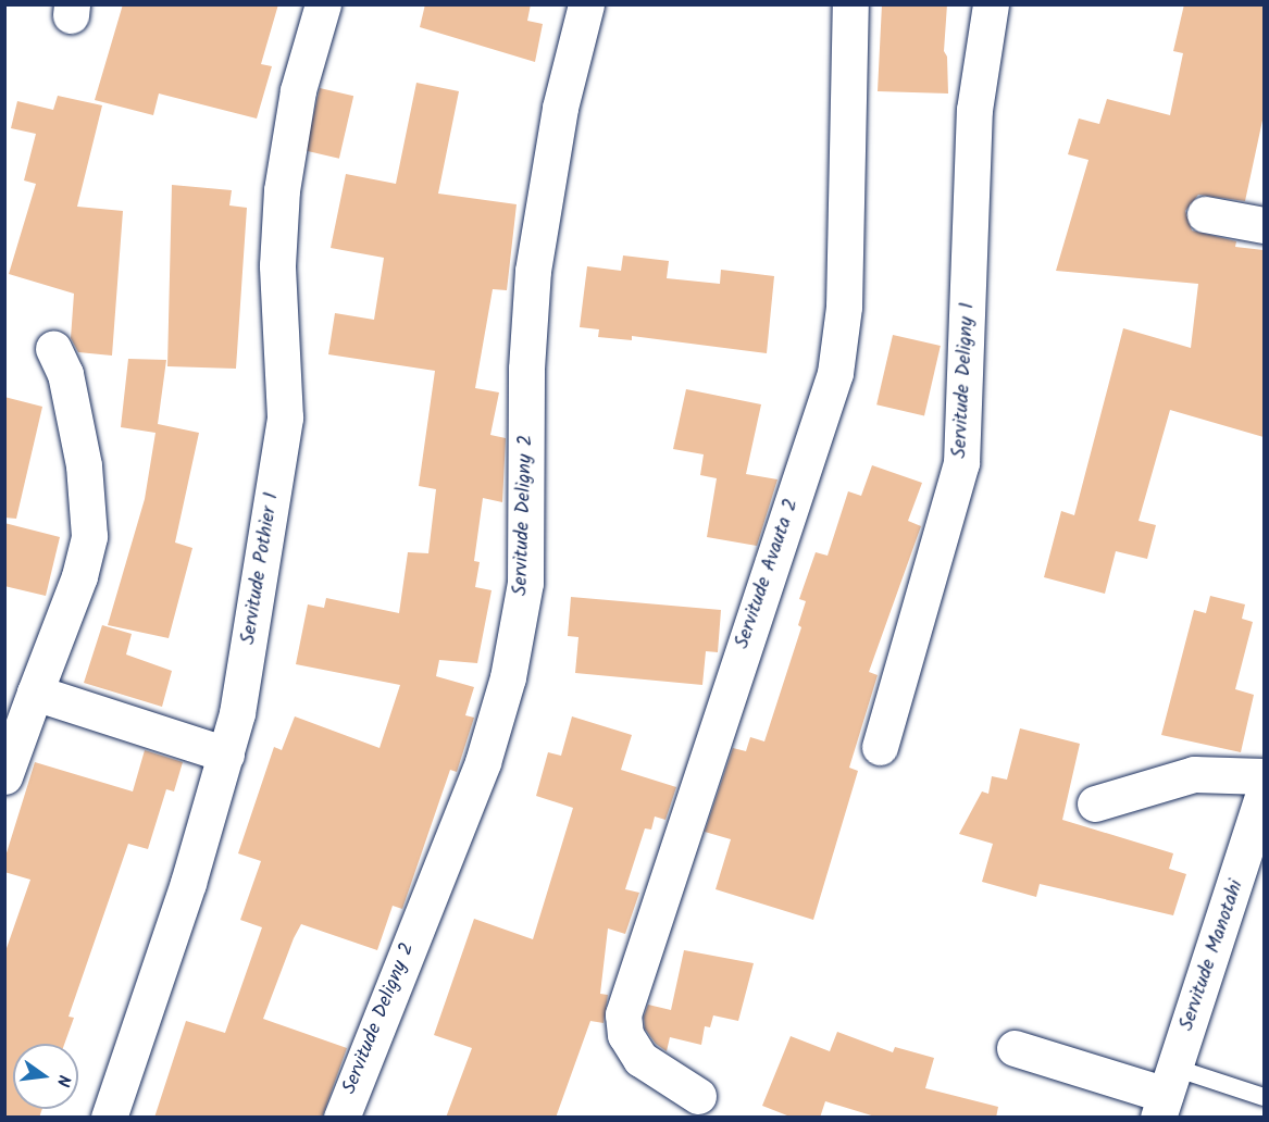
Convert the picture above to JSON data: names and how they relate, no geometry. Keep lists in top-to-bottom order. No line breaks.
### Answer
{"streets":{"street":["Servitude Deligny 1","Servitude Deligny 2","Servitude Pothier 1","Servitude Avauta 2","Servitude Manotahi"]},"north":"right"}
